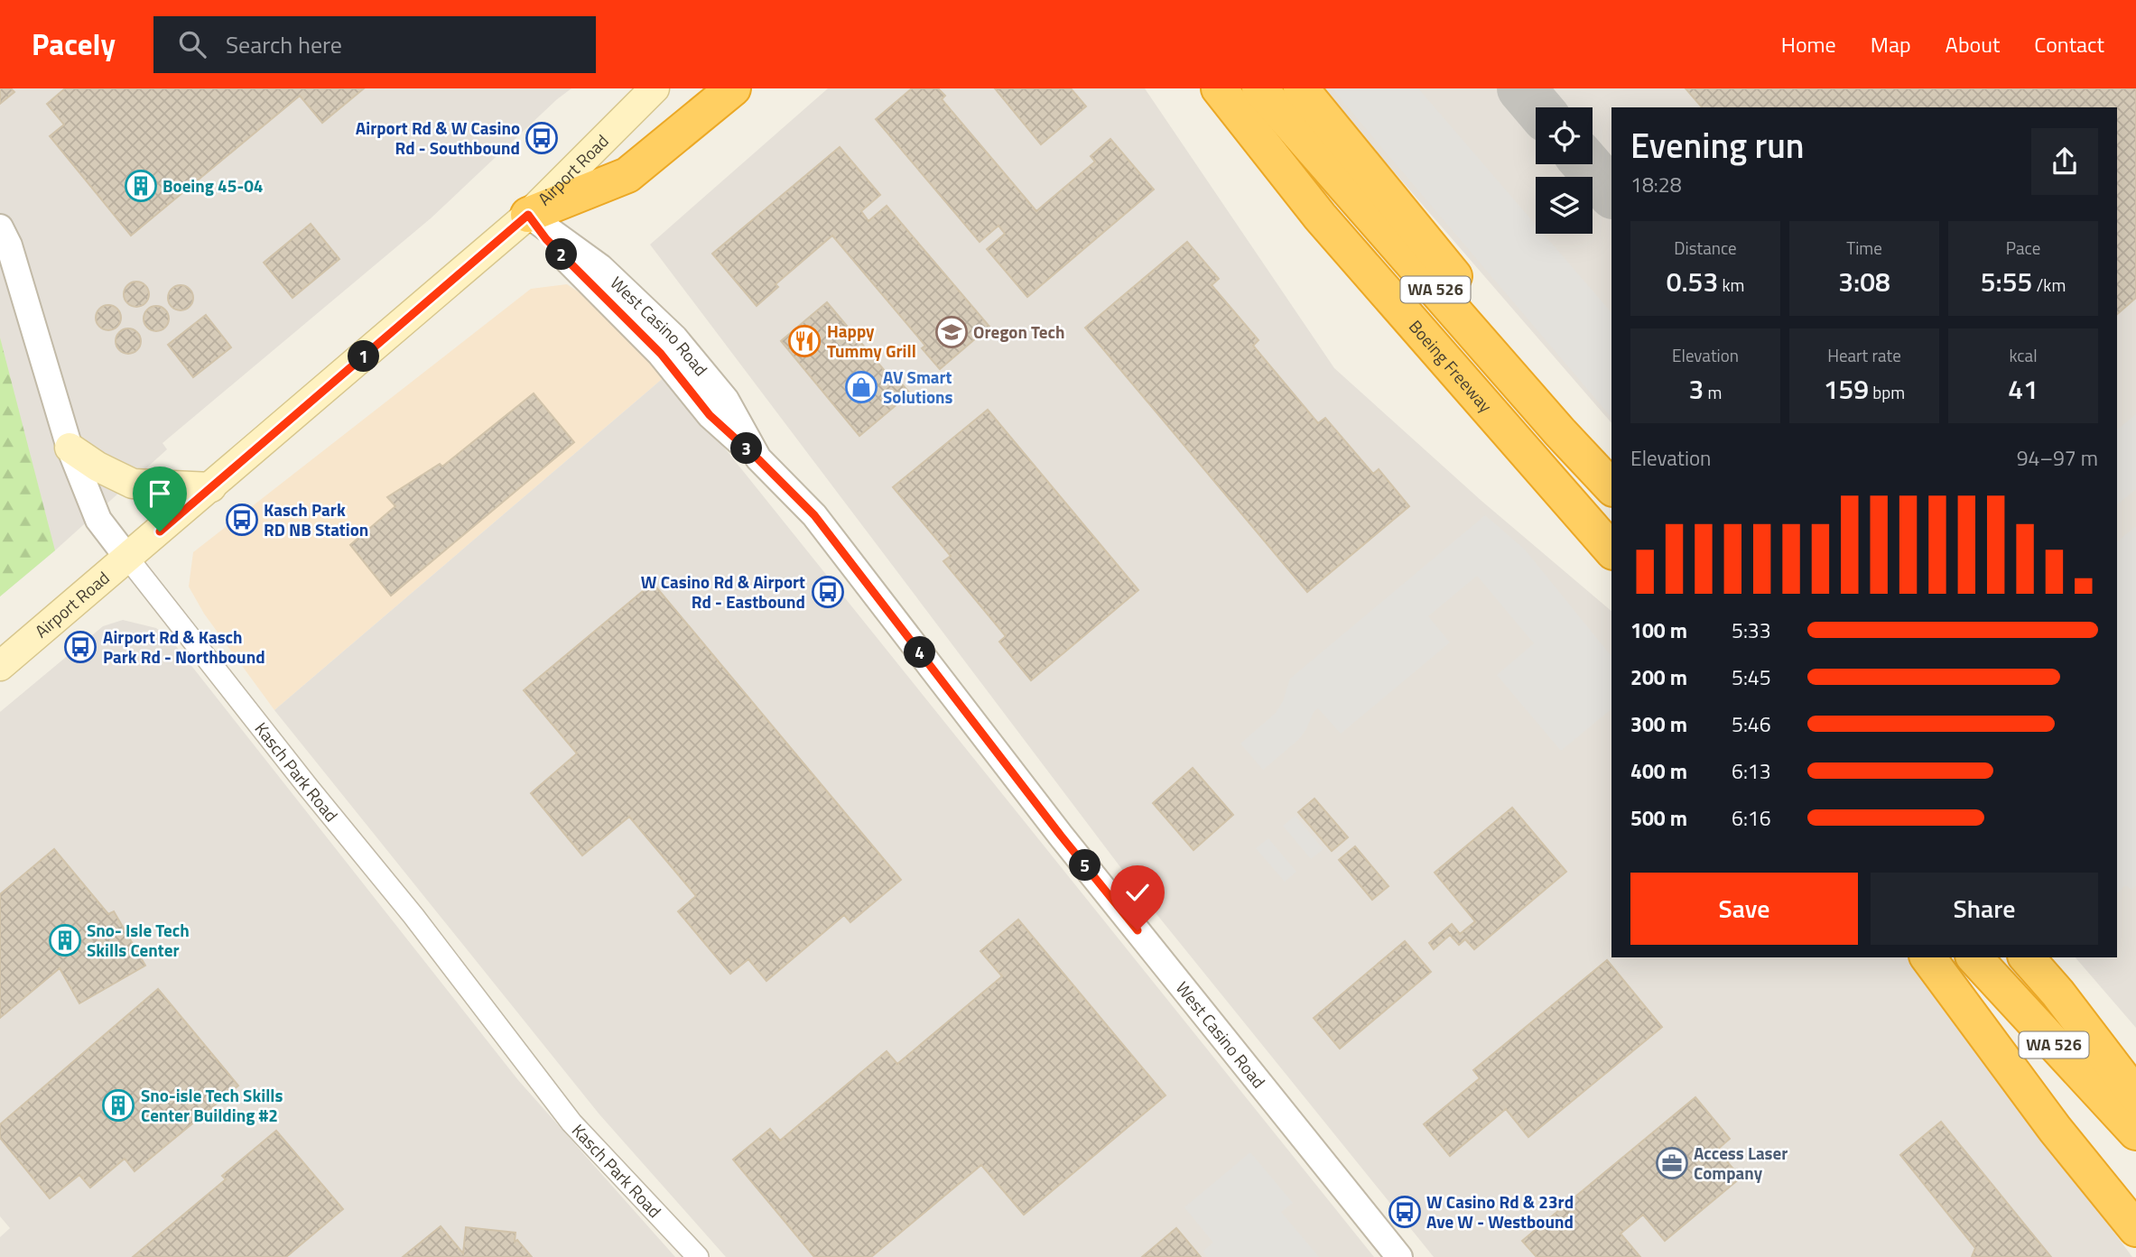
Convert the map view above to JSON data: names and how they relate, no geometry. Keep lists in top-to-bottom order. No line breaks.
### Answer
{"streets":{"highway":["WA 526","Boeing Freeway"],"main road":["Airport Road"],"street":["West Casino Road","Kasch Park Road"]},"crossings":[["Airport Road","West Casino Road"],["Airport Road","Kasch Park Road"]],"places":{"bus stop":["Airport Rd & W Casino Rd - Southbound","Kasch Park RD NB Station","W Casino Rd & Airport Rd - Eastbound","Airport Rd & Kasch Park Rd - Northbound","W Casino Rd & 23rd Ave W - Westbound"],"building":["Boeing 45-04","Sno- Isle Tech Skills Center","Sno-isle Tech Skills Center Building #2"],"school or university":["Oregon Tech"],"restaurant":["Happy Tummy Grill"],"shop":["AV Smart Solutions"],"office":["Access Laser Company"]},"page":{"header":"Pacely","search":"Search here","nav":["Home","Map","About","Contact"],"heading":["Evening run","18:28"],"stats":[["Distance","0.53 km"],["Time","3:08"],["Pace","5:55 /km"],["Elevation","3 m"],["Heart rate","159 bpm"],["kcal","41"]],"pins":["2","1","3","4","5"],"chart":["Elevation","94–97 m"],"list":[{"name":"100 m","note":"5:33"},{"name":"200 m","note":"5:45"},{"name":"300 m","note":"5:46"},{"name":"400 m","note":"6:13"},{"name":"500 m","note":"6:16"}],"buttons":["Save","Share"]}}
